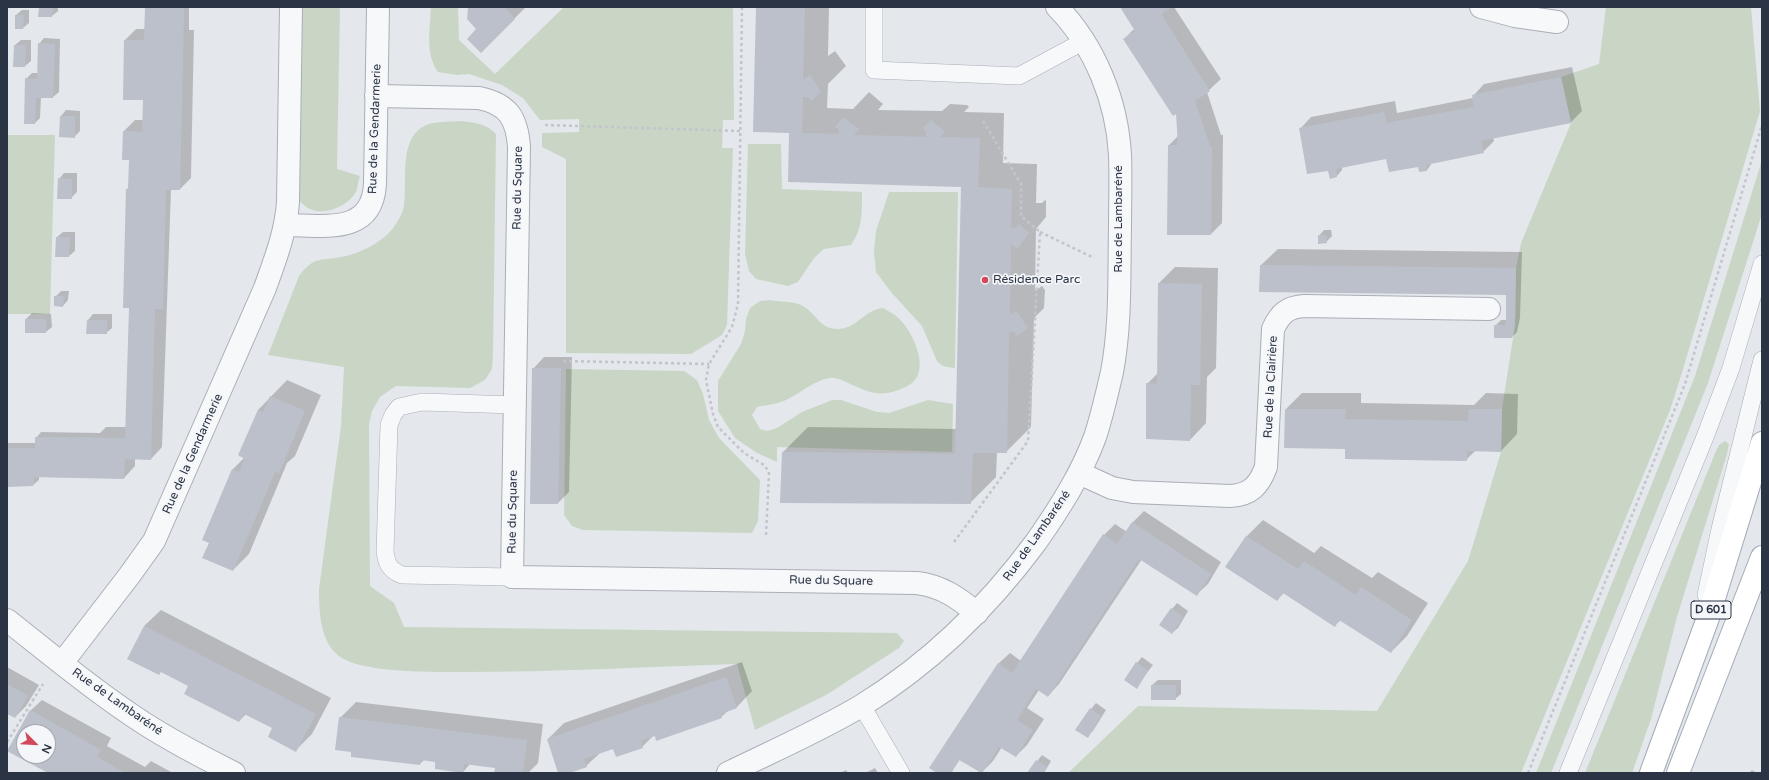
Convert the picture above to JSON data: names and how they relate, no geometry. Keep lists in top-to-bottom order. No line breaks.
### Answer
{"streets":{"main road":["D 601"],"street":["Rue de la Gendarmerie","Rue du Square","Rue de Lambaréné","Rue de la Clairière"]},"crossings":[["Rue de la Gendarmerie","Rue du Square"],["Rue de la Gendarmerie","Rue de Lambaréné"],["Rue du Square","Rue de Lambaréné"],["Rue de Lambaréné","Rue de la Clairière"]],"places":["Résidence Parc"],"north":"bottom right"}
